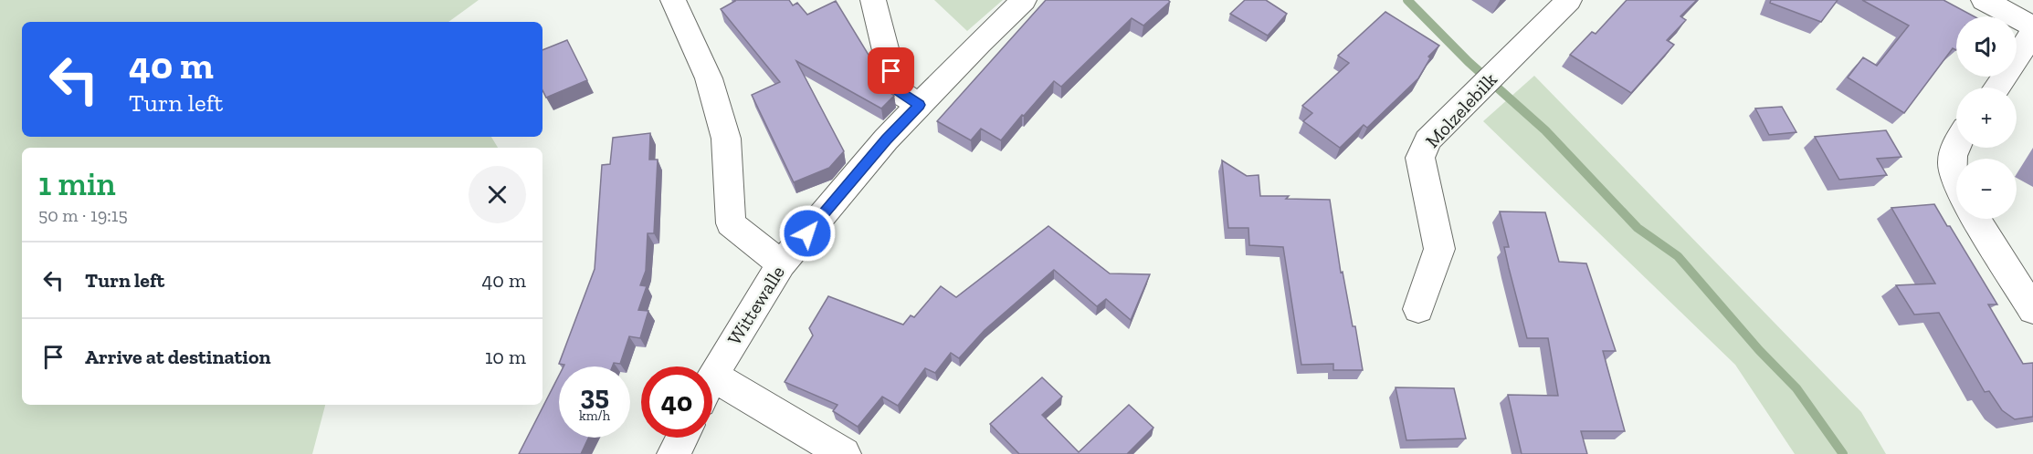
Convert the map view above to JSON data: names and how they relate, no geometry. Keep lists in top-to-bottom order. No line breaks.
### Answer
{"streets":{"street":["Molzelebilk","Wittewalle"]},"page":{"map_buttons":["+","−"],"turn":["40 m","Turn left"],"heading":["1 min","50 m · 19:15"],"list":[{"name":"Turn left","value":"40 m"},{"name":"Arrive at destination","value":"10 m"}],"speed":"35 km/h","limit":"40"}}
